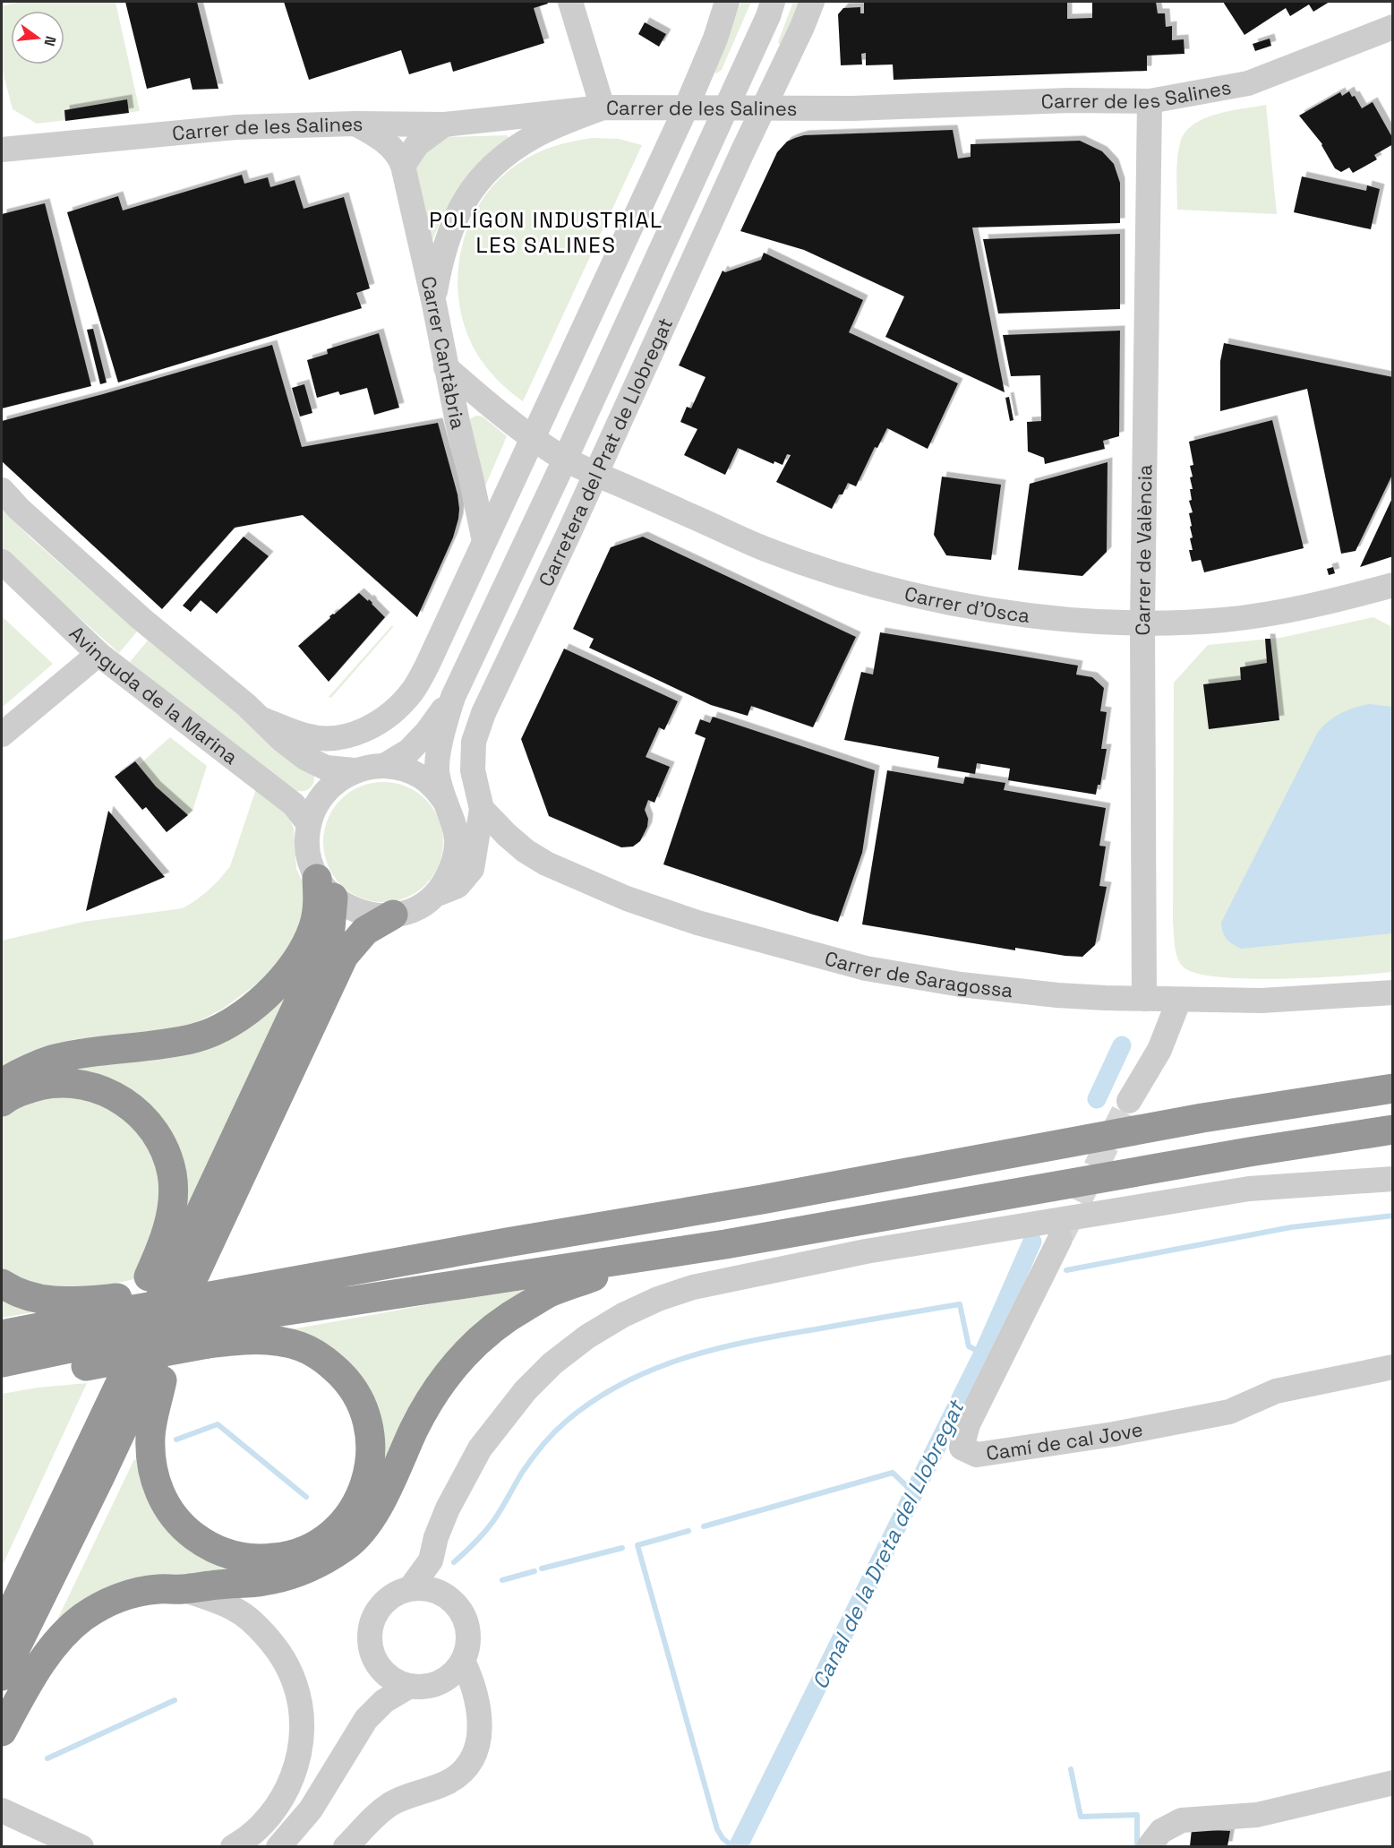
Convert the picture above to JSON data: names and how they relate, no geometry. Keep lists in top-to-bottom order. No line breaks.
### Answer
{"streets":{"street":["Carrer de les Salines","Carrer Cantàbria","Carretera del Prat de Llobregat","Carrer de València","Carrer d'Osca","Avinguda de la Marina","Carrer de Saragossa","Camí de cal Jove"]},"crossings":[["Carrer de les Salines","Carrer Cantàbria"],["Carrer de les Salines","Carretera del Prat de Llobregat"],["Carrer de les Salines","Carrer de València"],["Carrer Cantàbria","Carrer d'Osca"],["Carretera del Prat de Llobregat","Carrer d'Osca"],["Carretera del Prat de Llobregat","Avinguda de la Marina"],["Carretera del Prat de Llobregat","Carrer de Saragossa"],["Carrer de València","Carrer d'Osca"],["Carrer de València","Carrer de Saragossa"]],"districts":["POLÍGON INDUSTRIAL LES SALINES"],"water":["Canal de la Dreta del Llobregat"],"north":"right"}
